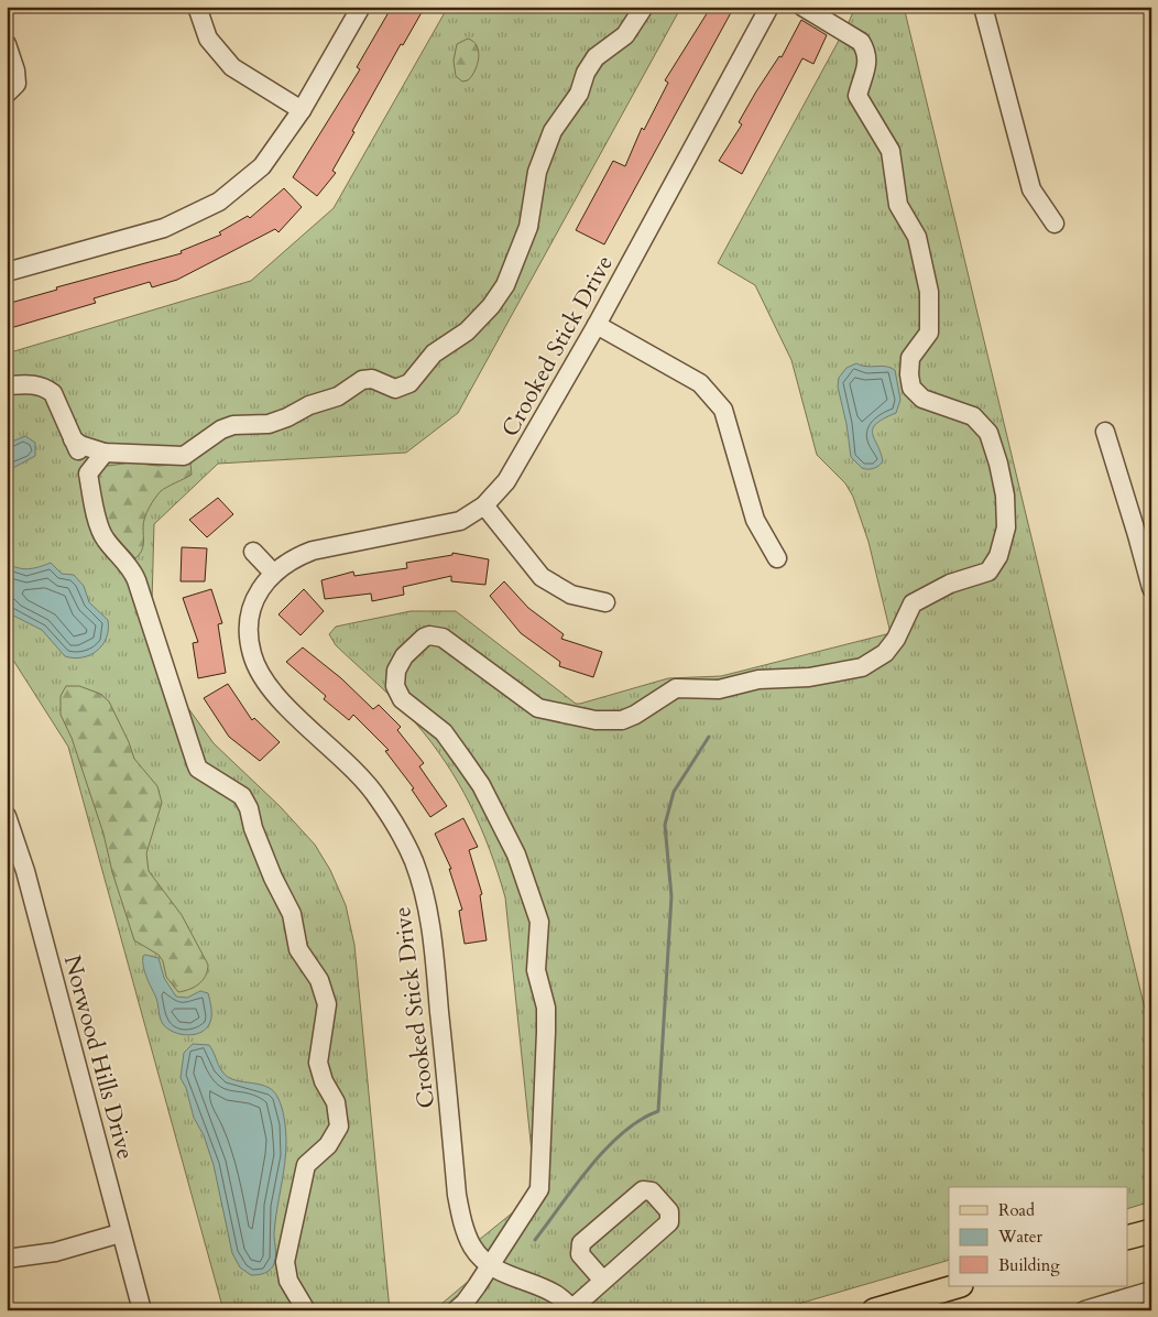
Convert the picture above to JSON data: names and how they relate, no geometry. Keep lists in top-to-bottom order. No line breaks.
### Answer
{"streets":{"street":["Crooked Stick Drive","Norwood Hills Drive"]},"legend":["Road","Water","Building"]}
